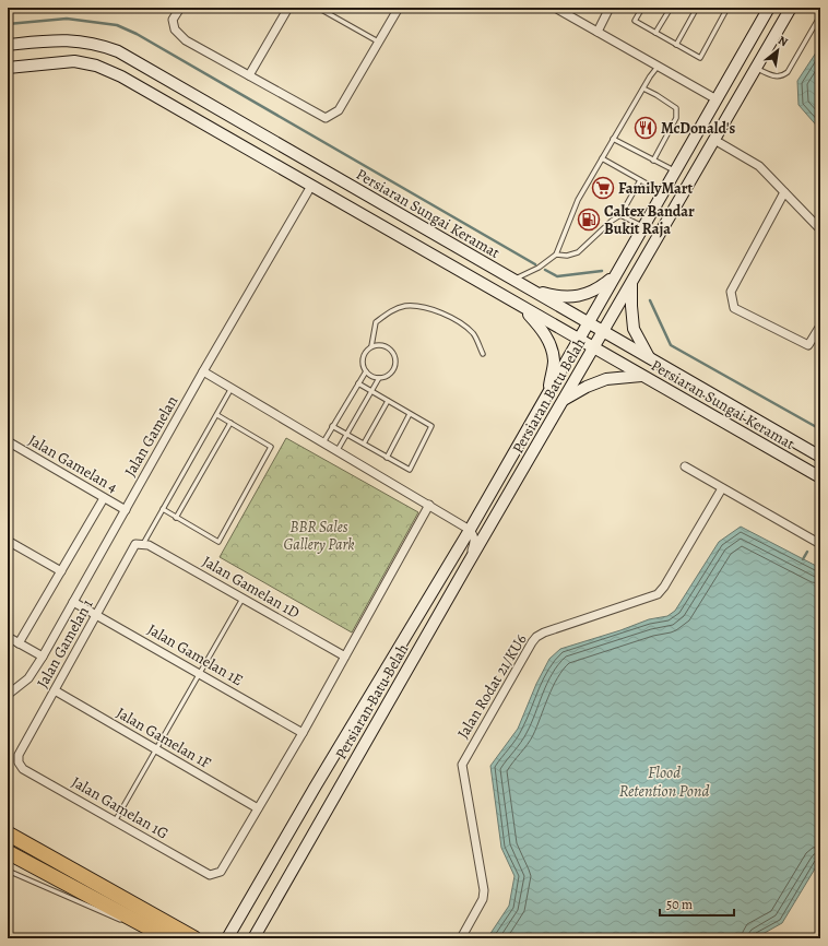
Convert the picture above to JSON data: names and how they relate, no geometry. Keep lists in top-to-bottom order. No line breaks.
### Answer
{"streets":{"street":["Persiaran Sungai Keramat","Persiaran Batu Belah","Jalan Gamelan","Jalan Gamelan 4","Jalan Gamelan 1D","Jalan Gamelan 1","Jalan Gamelan 1E","Jalan Rodat 21/KU6","Jalan Gamelan 1F","Jalan Gamelan 1G"]},"crossings":[["Persiaran Sungai Keramat","Persiaran Batu Belah"],["Persiaran Sungai Keramat","Jalan Gamelan"],["Jalan Gamelan","Jalan Gamelan 4"],["Jalan Gamelan","Jalan Gamelan 1E"],["Jalan Gamelan 1D","Jalan Gamelan 1"],["Jalan Gamelan 1","Jalan Gamelan 1E"],["Jalan Gamelan 1","Jalan Gamelan 1F"],["Jalan Gamelan 1","Jalan Gamelan 1G"],["Jalan Gamelan 1F","Jalan Gamelan 1G"]],"water":["Flood Retention Pond"],"parks":["BBR Sales Gallery Park"],"places":{"restaurant":["McDonald's"],"supermarket":["FamilyMart"],"fuel station":["Caltex Bandar Bukit Raja"]},"scale_bar":"50 m","north":"top right"}
